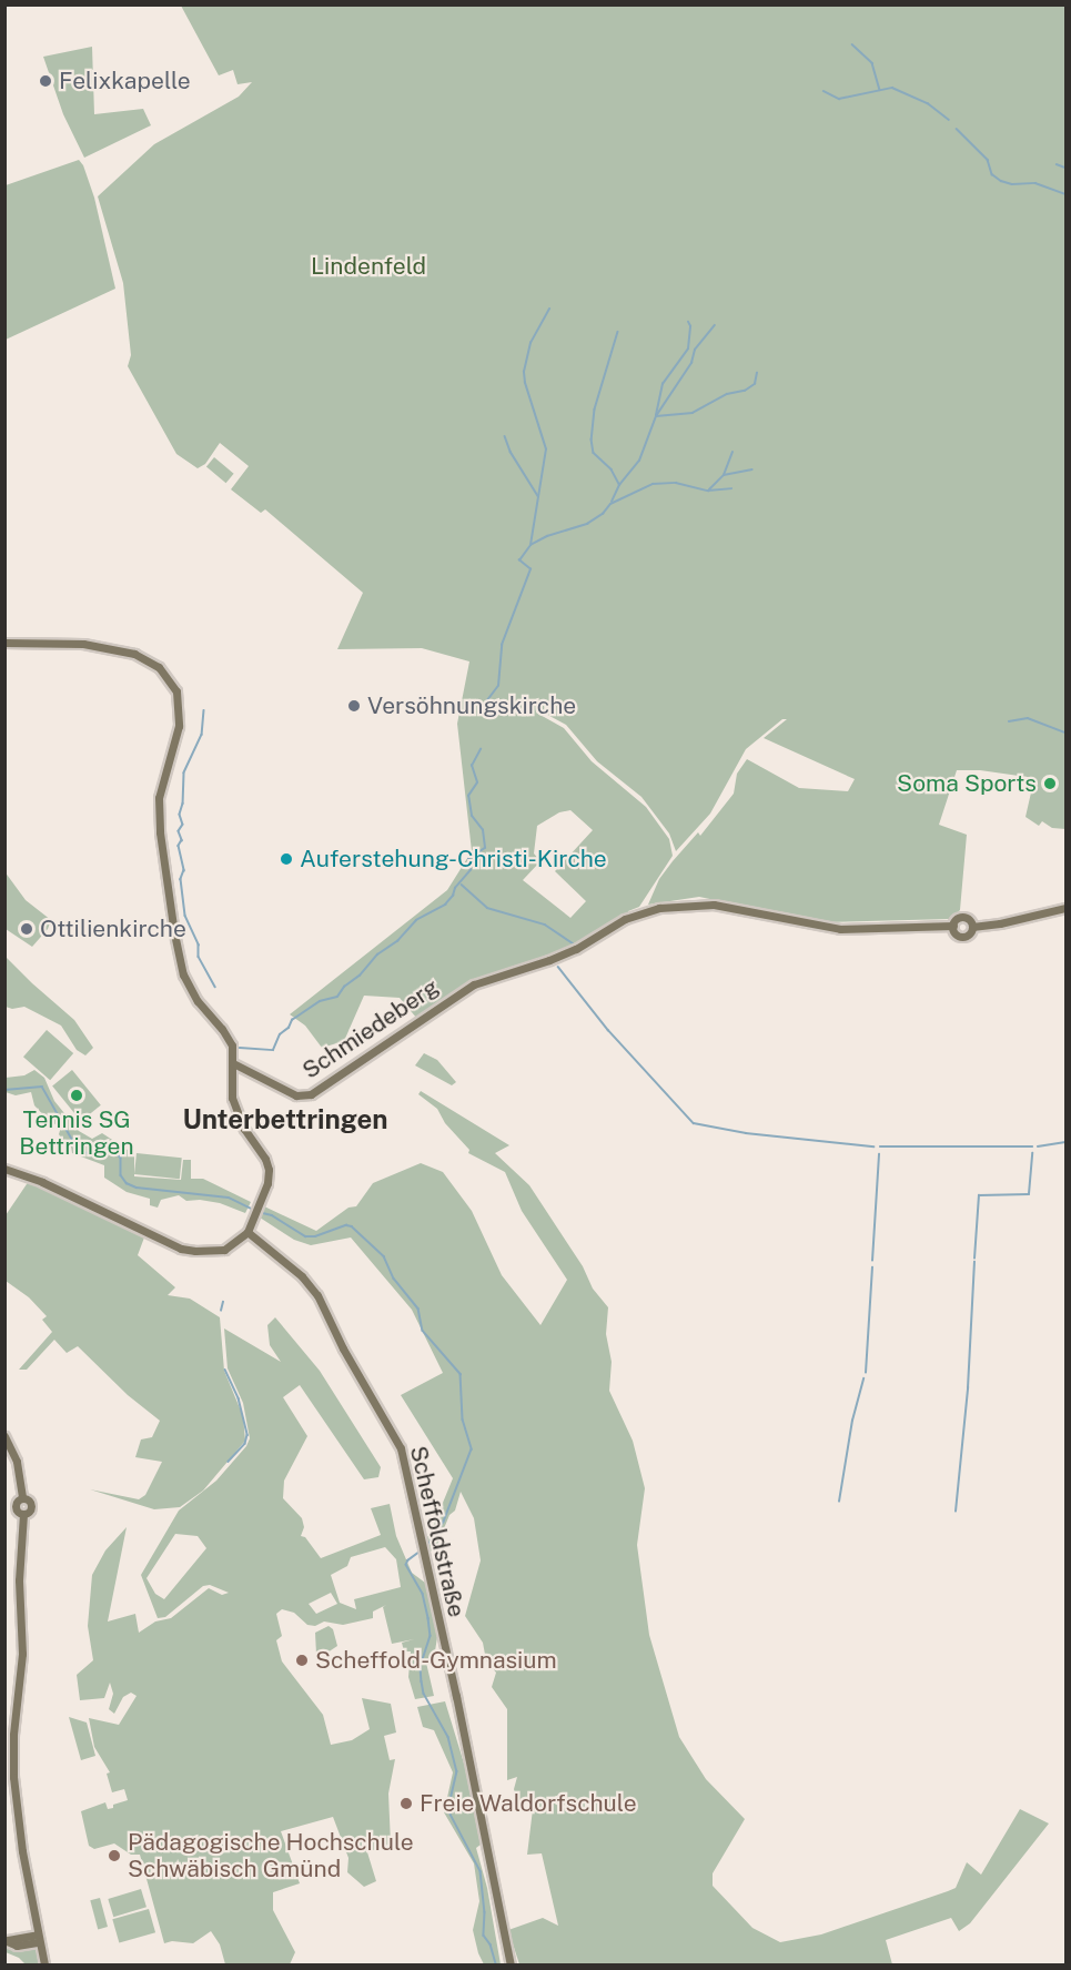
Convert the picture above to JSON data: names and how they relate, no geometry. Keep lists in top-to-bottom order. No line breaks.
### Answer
{"streets":{"street":["Schmiedeberg","Scheffoldstraße"]},"districts":["Unterbettringen"],"parks":["Lindenfeld"],"places":["Felixkapelle","Versöhnungskirche","Soma Sports","Auferstehung-Christi-Kirche","Ottilienkirche","Tennis SG Bettringen","Scheffold-Gymnasium","Freie Waldorfschule","Pädagogische Hochschule Schwäbisch Gmünd"]}
